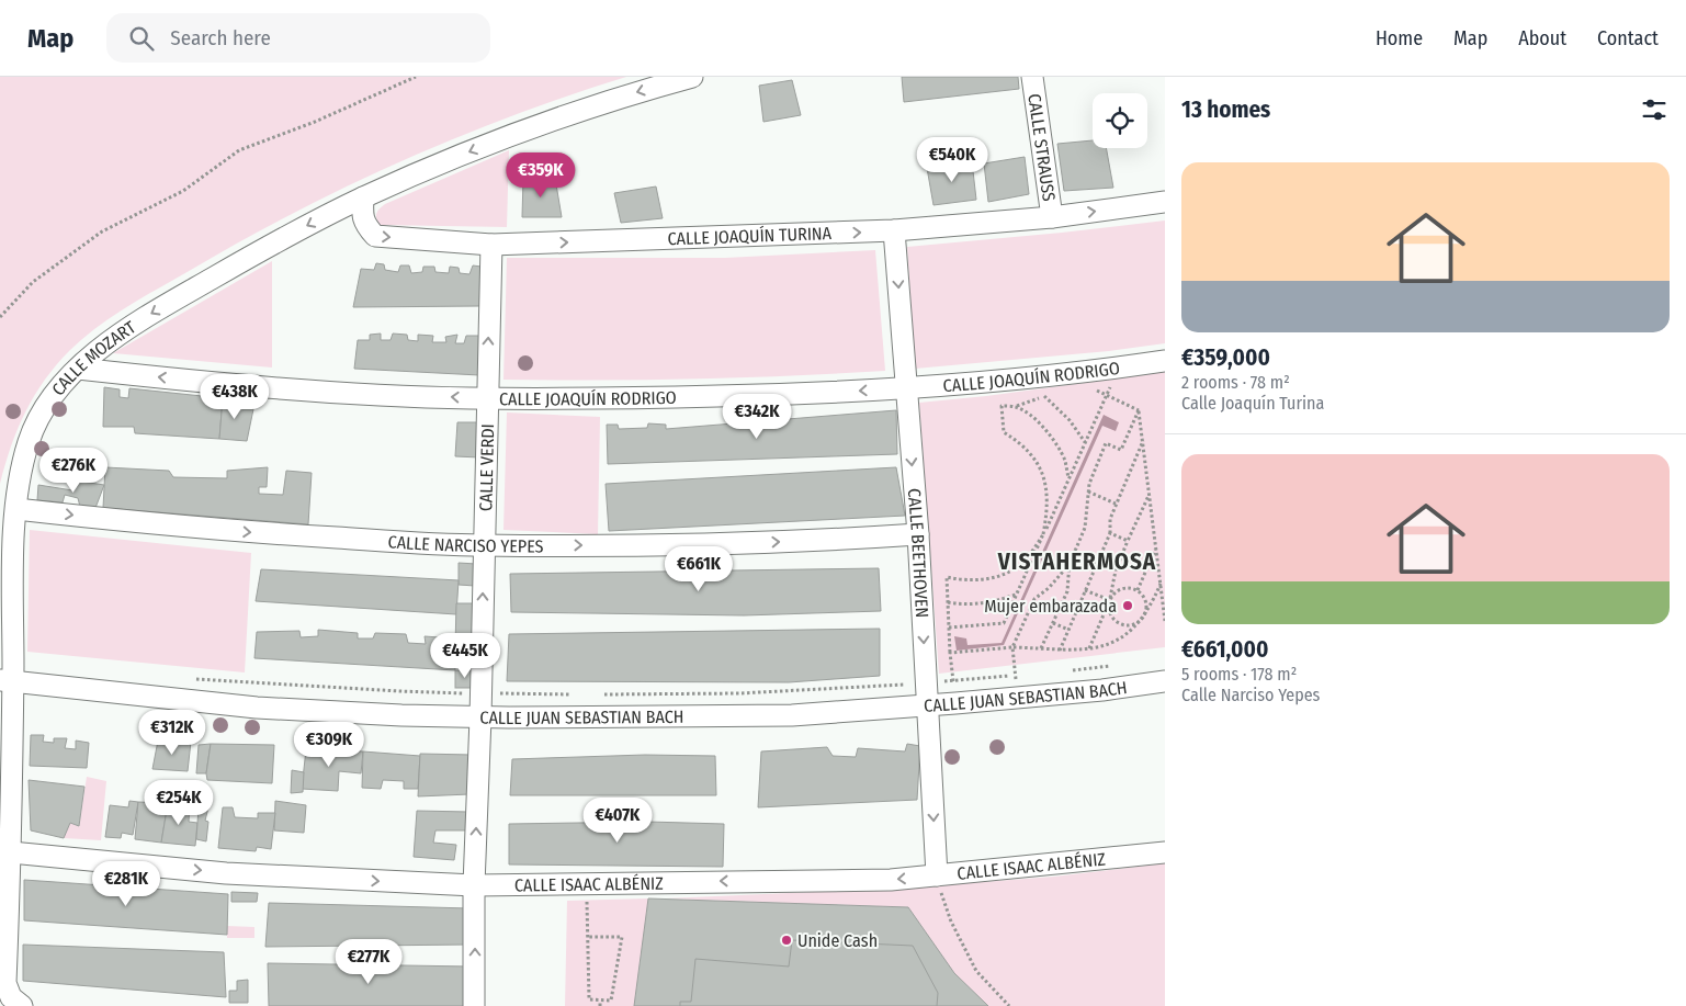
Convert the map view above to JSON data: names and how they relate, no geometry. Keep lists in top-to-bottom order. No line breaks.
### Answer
{"streets":{"street":["CALLE STRAUSS","CALLE JOAQUÍN TURINA","CALLE MOZART","CALLE JOAQUÍN RODRIGO","CALLE VERDI","CALLE NARCISO YEPES","CALLE BEETHOVEN","CALLE JUAN SEBASTIAN BACH","CALLE ISAAC ALBÉNIZ"]},"crossings":[["CALLE STRAUSS","CALLE JOAQUÍN TURINA"],["CALLE JOAQUÍN TURINA","CALLE MOZART"],["CALLE JOAQUÍN TURINA","CALLE VERDI"],["CALLE JOAQUÍN TURINA","CALLE BEETHOVEN"],["CALLE MOZART","CALLE JOAQUÍN RODRIGO"],["CALLE MOZART","CALLE NARCISO YEPES"],["CALLE MOZART","CALLE JUAN SEBASTIAN BACH"],["CALLE MOZART","CALLE ISAAC ALBÉNIZ"],["CALLE JOAQUÍN RODRIGO","CALLE VERDI"],["CALLE JOAQUÍN RODRIGO","CALLE BEETHOVEN"],["CALLE VERDI","CALLE NARCISO YEPES"],["CALLE VERDI","CALLE JUAN SEBASTIAN BACH"],["CALLE VERDI","CALLE ISAAC ALBÉNIZ"],["CALLE NARCISO YEPES","CALLE BEETHOVEN"],["CALLE BEETHOVEN","CALLE JUAN SEBASTIAN BACH"],["CALLE BEETHOVEN","CALLE ISAAC ALBÉNIZ"]],"one_way":["CALLE JOAQUÍN TURINA","CALLE MOZART","CALLE JOAQUÍN RODRIGO","CALLE VERDI","CALLE NARCISO YEPES","CALLE BEETHOVEN"],"districts":["VISTAHERMOSA"],"places":["Mujer embarazada","Unide Cash"],"page":{"header":"Map","search":"Search here","nav":["Home","Map","About","Contact"],"heading":"13 homes","price":["€540K","€359K","€438K","€342K","€276K","€661K","€445K","€312K","€309K","€254K","€407K","€281K","€277K"],"list":[{"name":"€359,000","note":"2 rooms · 78 m² · Calle Joaquín Turina"},{"name":"€661,000","note":"5 rooms · 178 m² · Calle Narciso Yepes"}]}}
